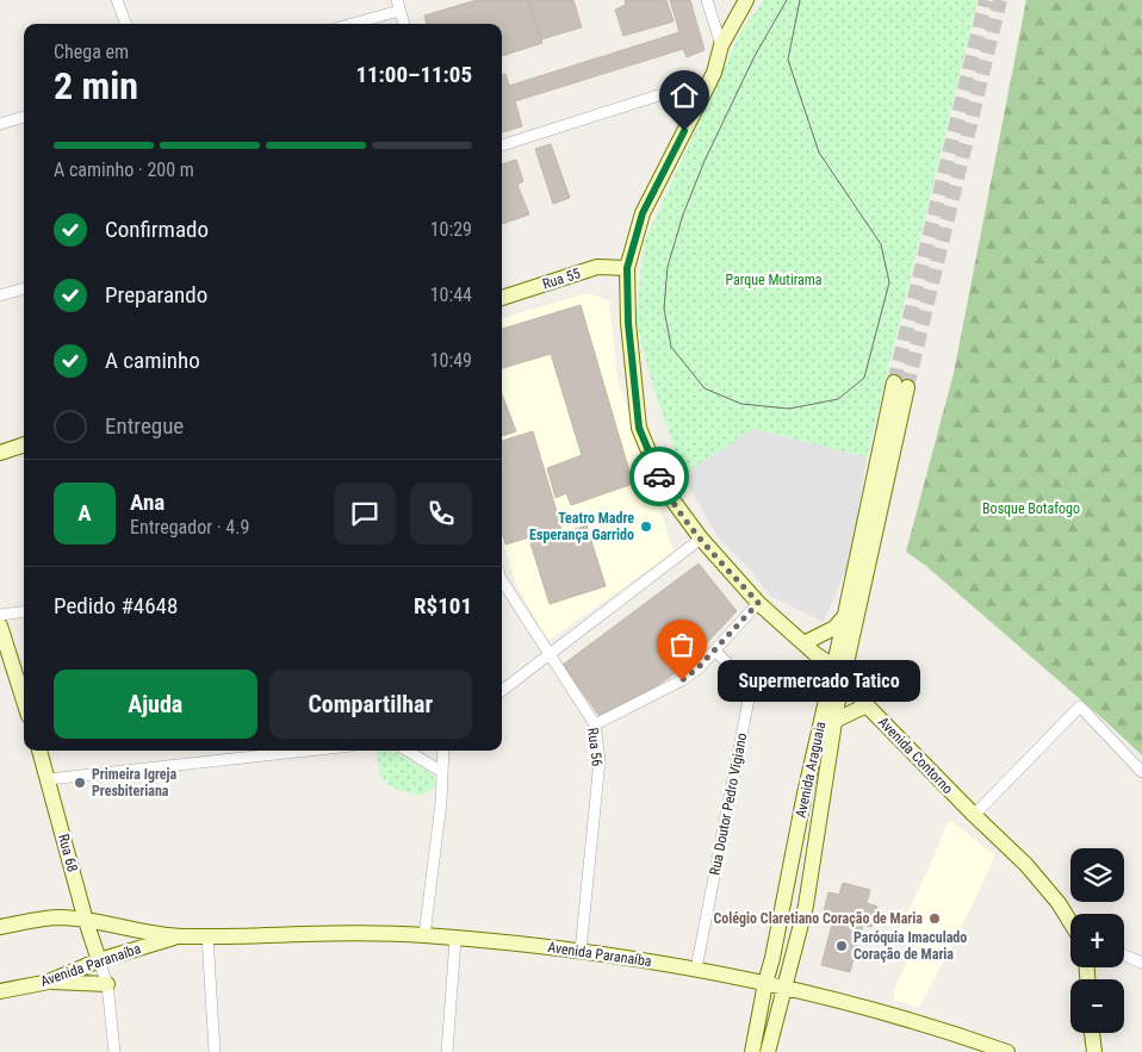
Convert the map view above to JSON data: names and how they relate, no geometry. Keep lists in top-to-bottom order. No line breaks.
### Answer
{"streets":{"main road":["Rua 55","Avenida Contorno","Avenida Araguaia","Rua 68","Avenida Paranaíba"],"street":["Rua 56","Rua Doutor Pedro Vigiano"]},"crossings":[["Rua 55","Avenida Contorno"],["Rua 56","Avenida Paranaíba"],["Avenida Contorno","Avenida Araguaia"],["Avenida Araguaia","Avenida Paranaíba"],["Rua Doutor Pedro Vigiano","Avenida Paranaíba"],["Rua 68","Avenida Paranaíba"]],"parks":["Parque Mutirama","Bosque Botafogo"],"places":["Teatro Madre Esperança Garrido","Supermercado Tatico","Primeira Igreja Presbiteriana","Colégio Claretiano Coração de Maria","Paróquia Imaculado Coração de Maria"],"page":{"heading":["2 min","Chega em","11:00–11:05"],"panel":["Ana","Entregador · 4.9","Pedido #4648","R$101"],"bar":"A caminho · 200 m","list":[["Confirmado","10:29"],["Preparando","10:44"],["A caminho","10:49"],"Entregue"],"round":"A","buttons":["Ajuda","Compartilhar"],"bubble":"Supermercado Tatico","map_buttons":["+","−"]}}
